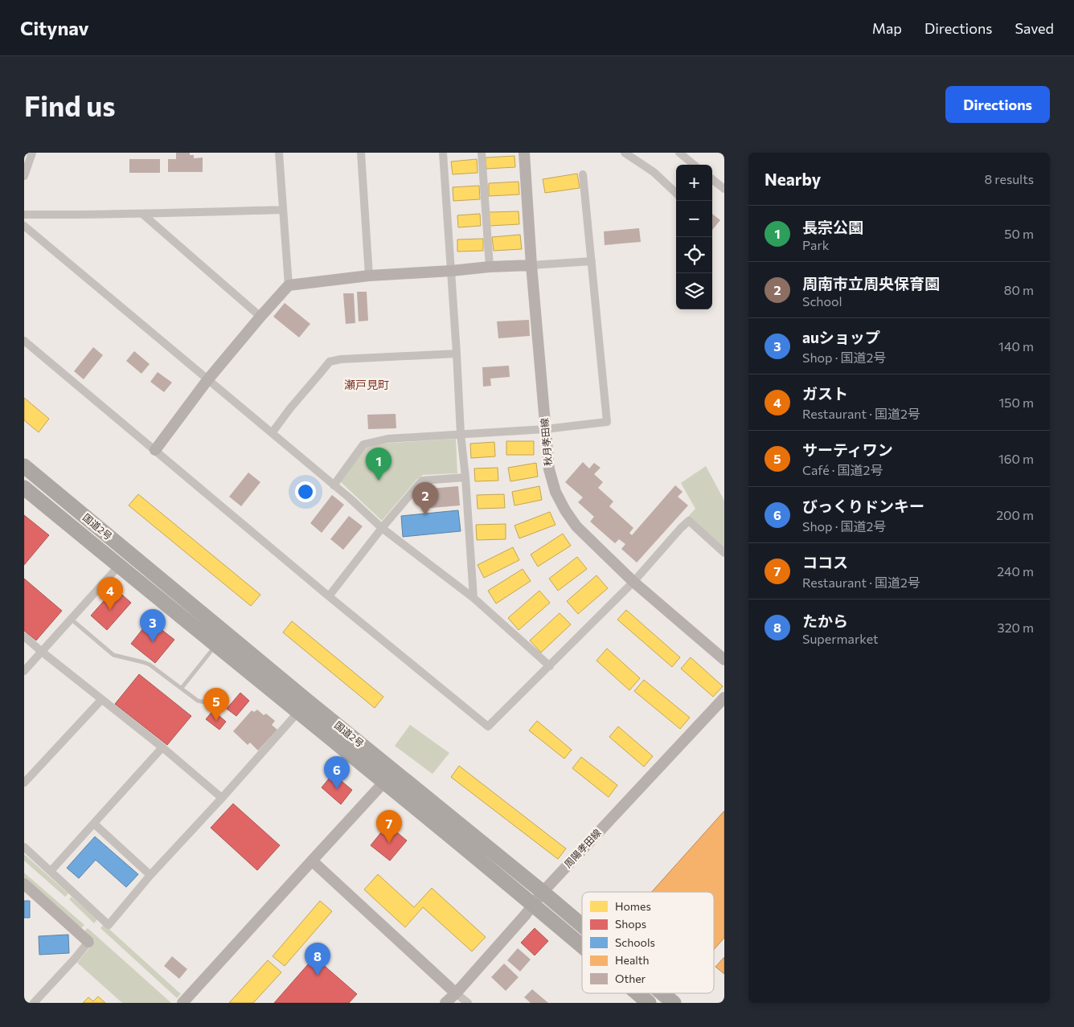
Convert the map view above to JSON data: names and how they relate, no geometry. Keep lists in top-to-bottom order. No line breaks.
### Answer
{"streets":{"highway":["国道2号"],"street":["秋月孝田線","周陽孝田線"]},"crossings":[["国道2号","周陽孝田線"]],"districts":["瀬戸見町"],"legend":["Homes","Shops","Schools","Health","Other"],"page":{"header":"Citynav","nav":["Map","Directions","Saved"],"buttons":"Directions","title":"Find us","heading":["Nearby","8 results"],"map_buttons":["+","−"],"list":[{"mark":"1","name":"長宗公園","note":"Park","value":"50 m"},{"mark":"2","name":"周南市立周央保育園","note":"School","value":"80 m"},{"mark":"3","name":"auショップ","note":"Shop · 国道2号","value":"140 m"},{"mark":"4","name":"ガスト","note":"Restaurant · 国道2号","value":"150 m"},{"mark":"5","name":"サーティワン","note":"Café · 国道2号","value":"160 m"},{"mark":"6","name":"びっくりドンキー","note":"Shop · 国道2号","value":"200 m"},{"mark":"7","name":"ココス","note":"Restaurant · 国道2号","value":"240 m"},{"mark":"8","name":"たから","note":"Supermarket","value":"320 m"}],"pins":["1","2","4","3","5","6","7","8"]}}
